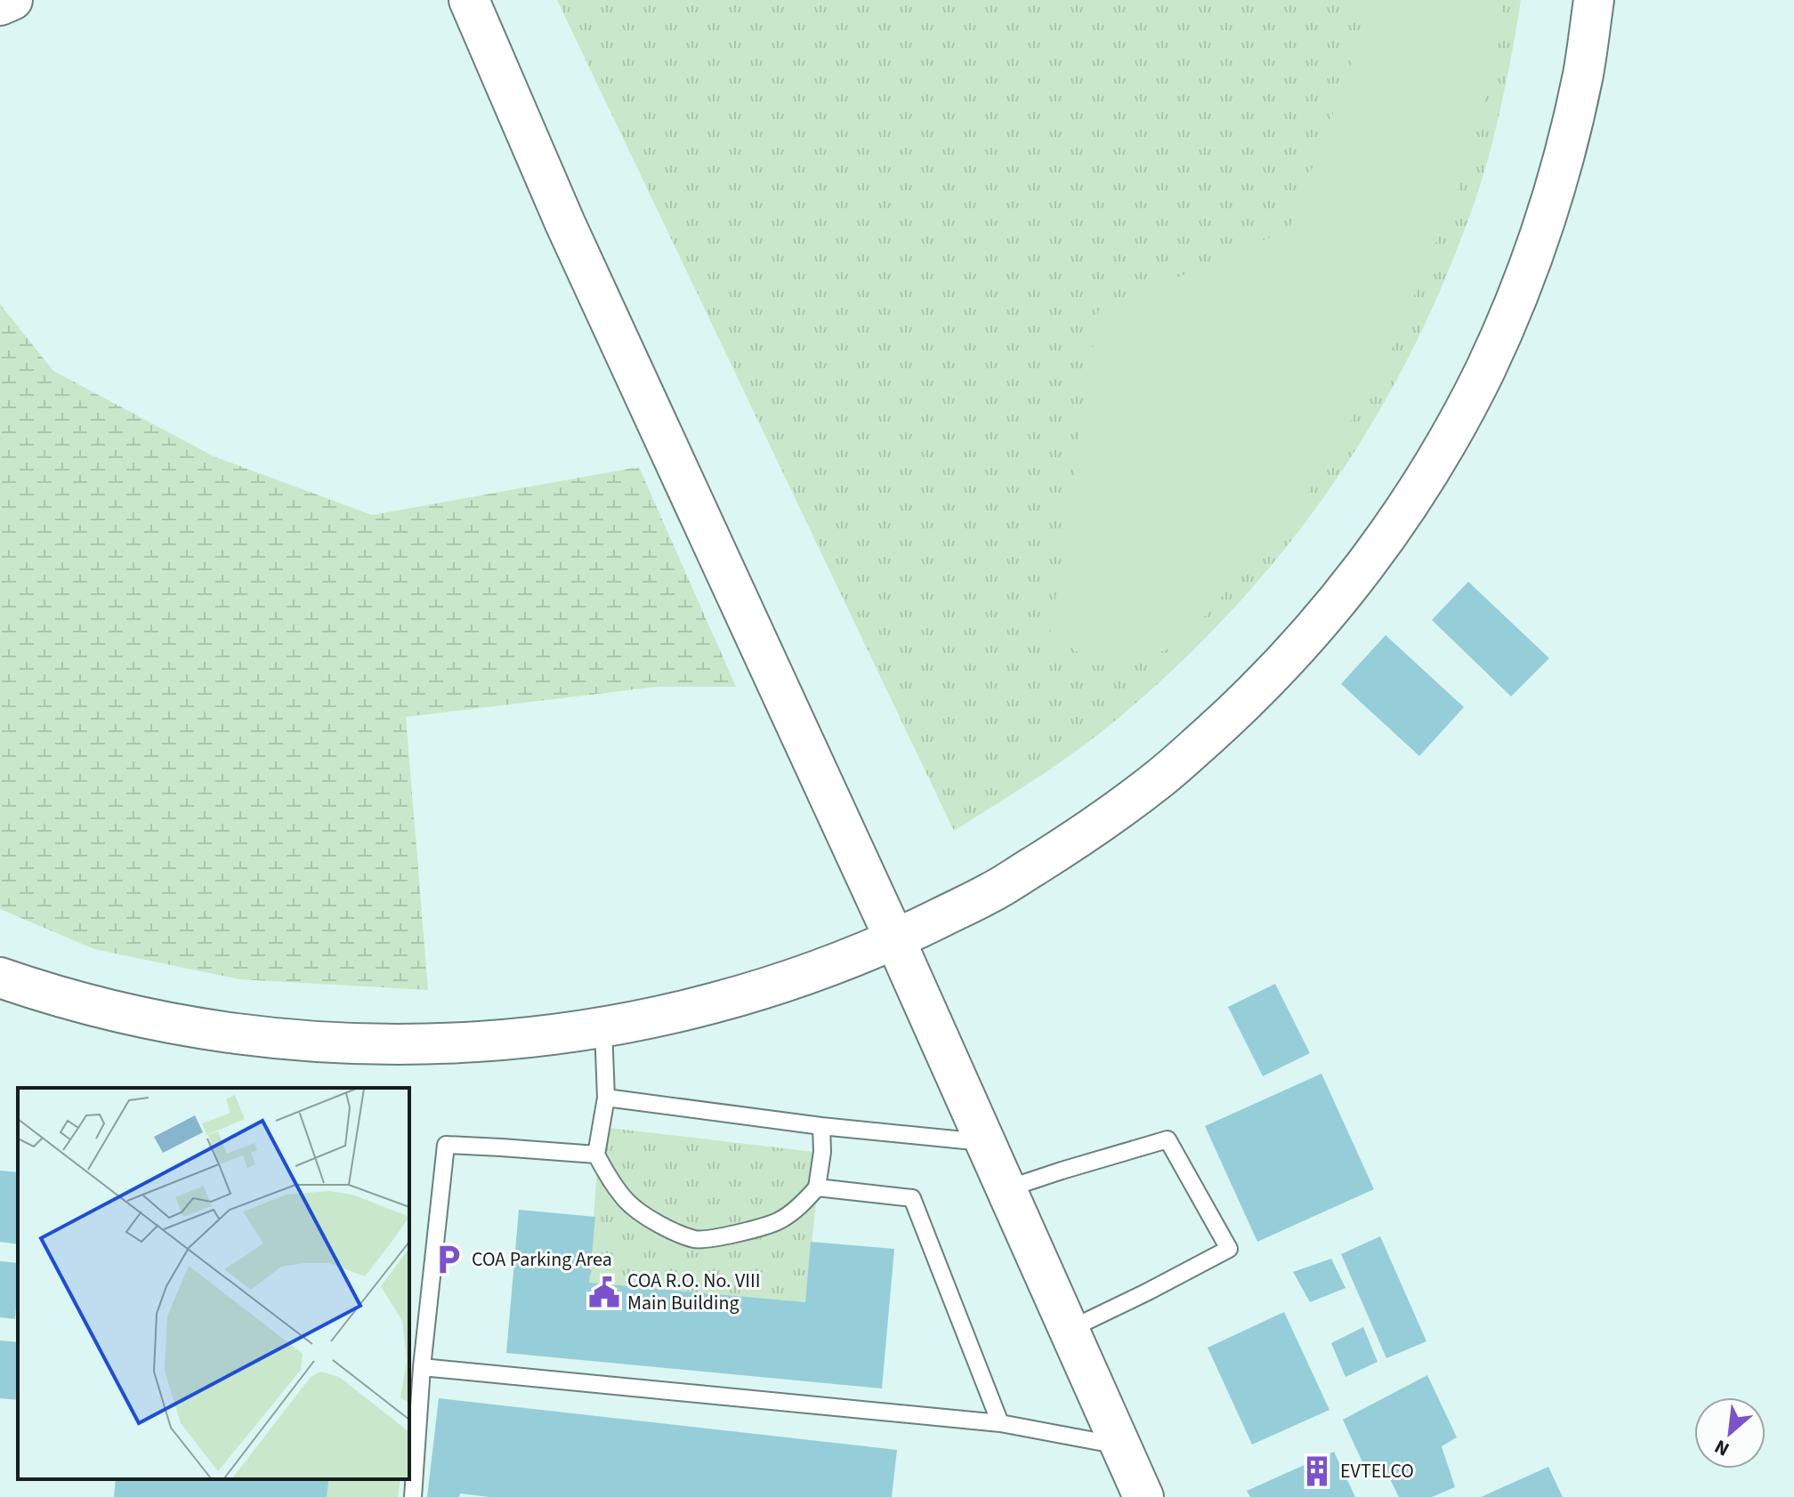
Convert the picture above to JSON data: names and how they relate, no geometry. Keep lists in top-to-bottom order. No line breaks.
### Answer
{"places":{"parking":["COA Parking Area"],"public building":["COA R.O. No. VIII Main Building"],"building":["EVTELCO"]},"north":"bottom left"}
